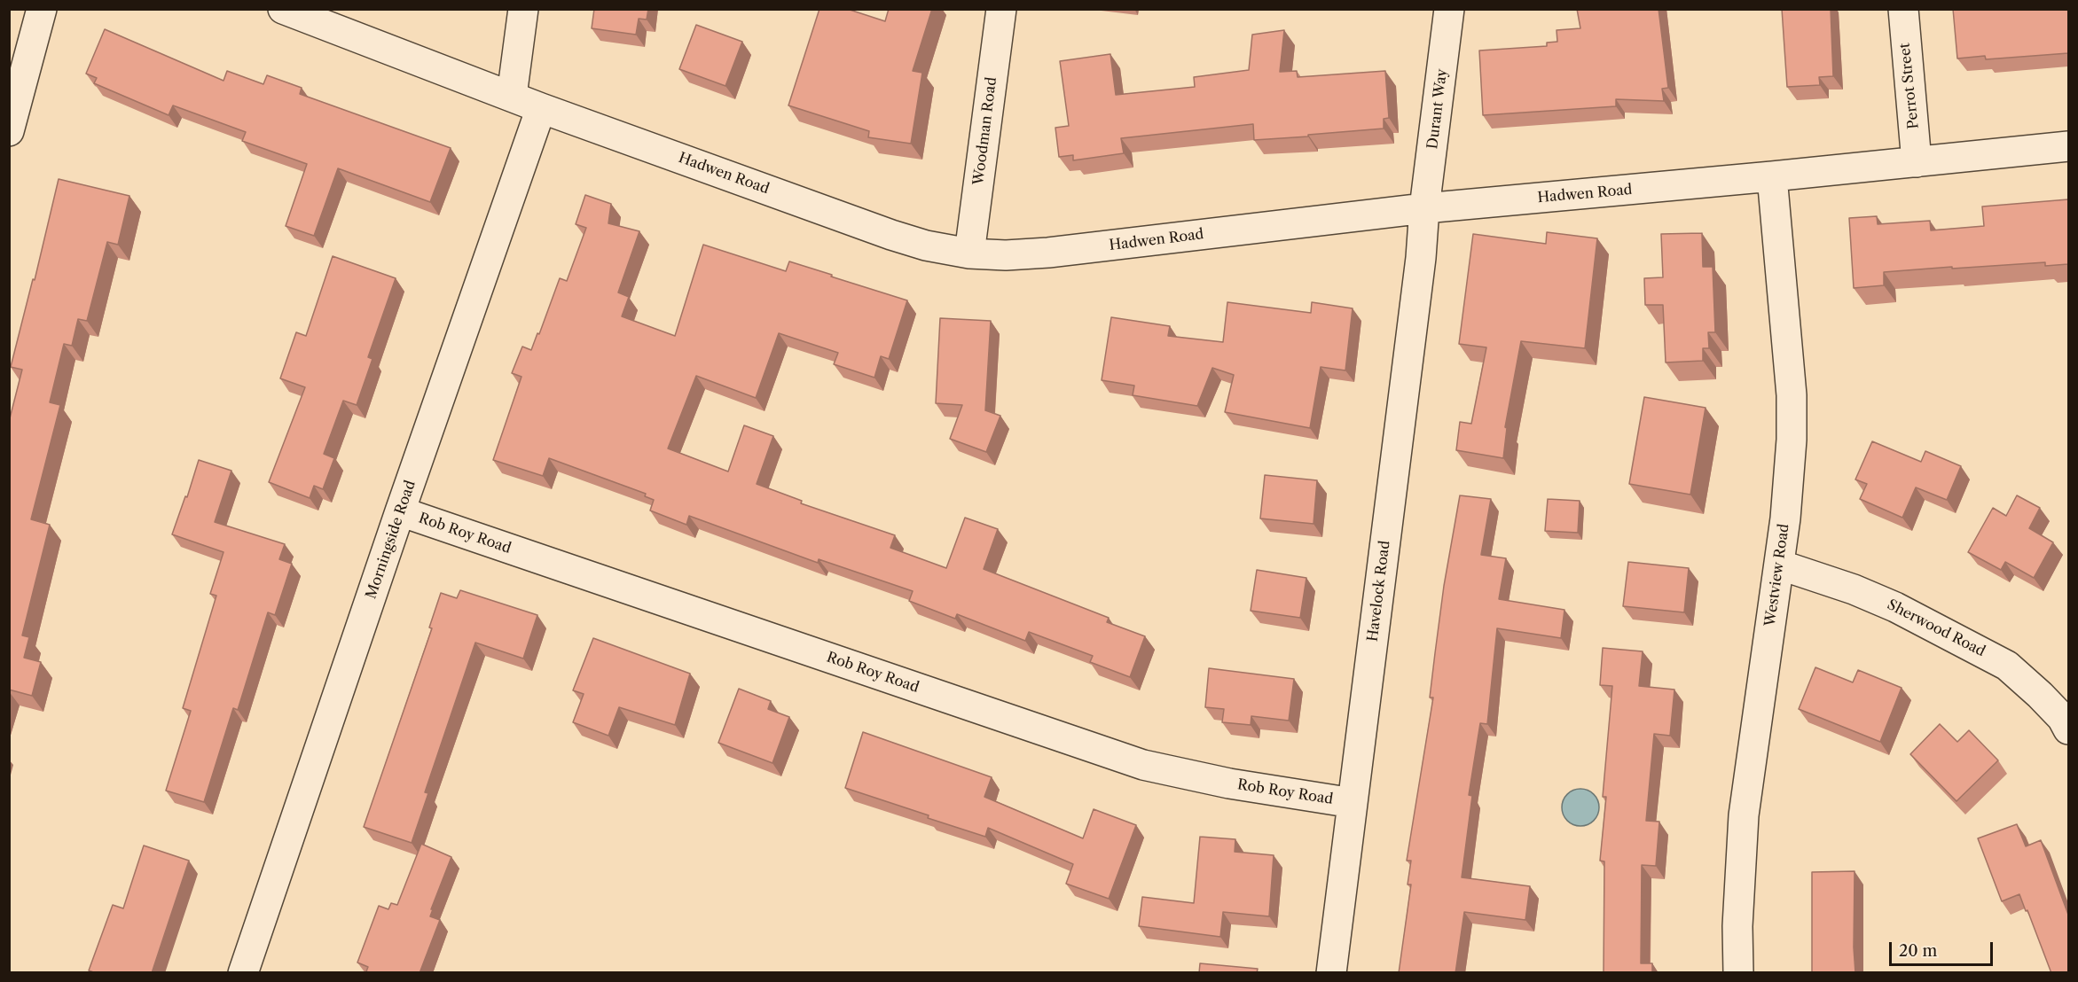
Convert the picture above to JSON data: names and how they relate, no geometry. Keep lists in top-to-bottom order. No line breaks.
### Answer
{"streets":{"street":["Perrot Street","Durant Way","Woodman Road","Hadwen Road","Rob Roy Road","Morningside Road","Westview Road","Havelock Road","Sherwood Road"]},"crossings":[["Perrot Street","Hadwen Road"],["Durant Way","Hadwen Road"],["Durant Way","Havelock Road"],["Woodman Road","Hadwen Road"],["Hadwen Road","Morningside Road"],["Hadwen Road","Westview Road"],["Hadwen Road","Havelock Road"],["Rob Roy Road","Morningside Road"],["Rob Roy Road","Havelock Road"],["Westview Road","Sherwood Road"]],"scale_bar":"20 m"}
